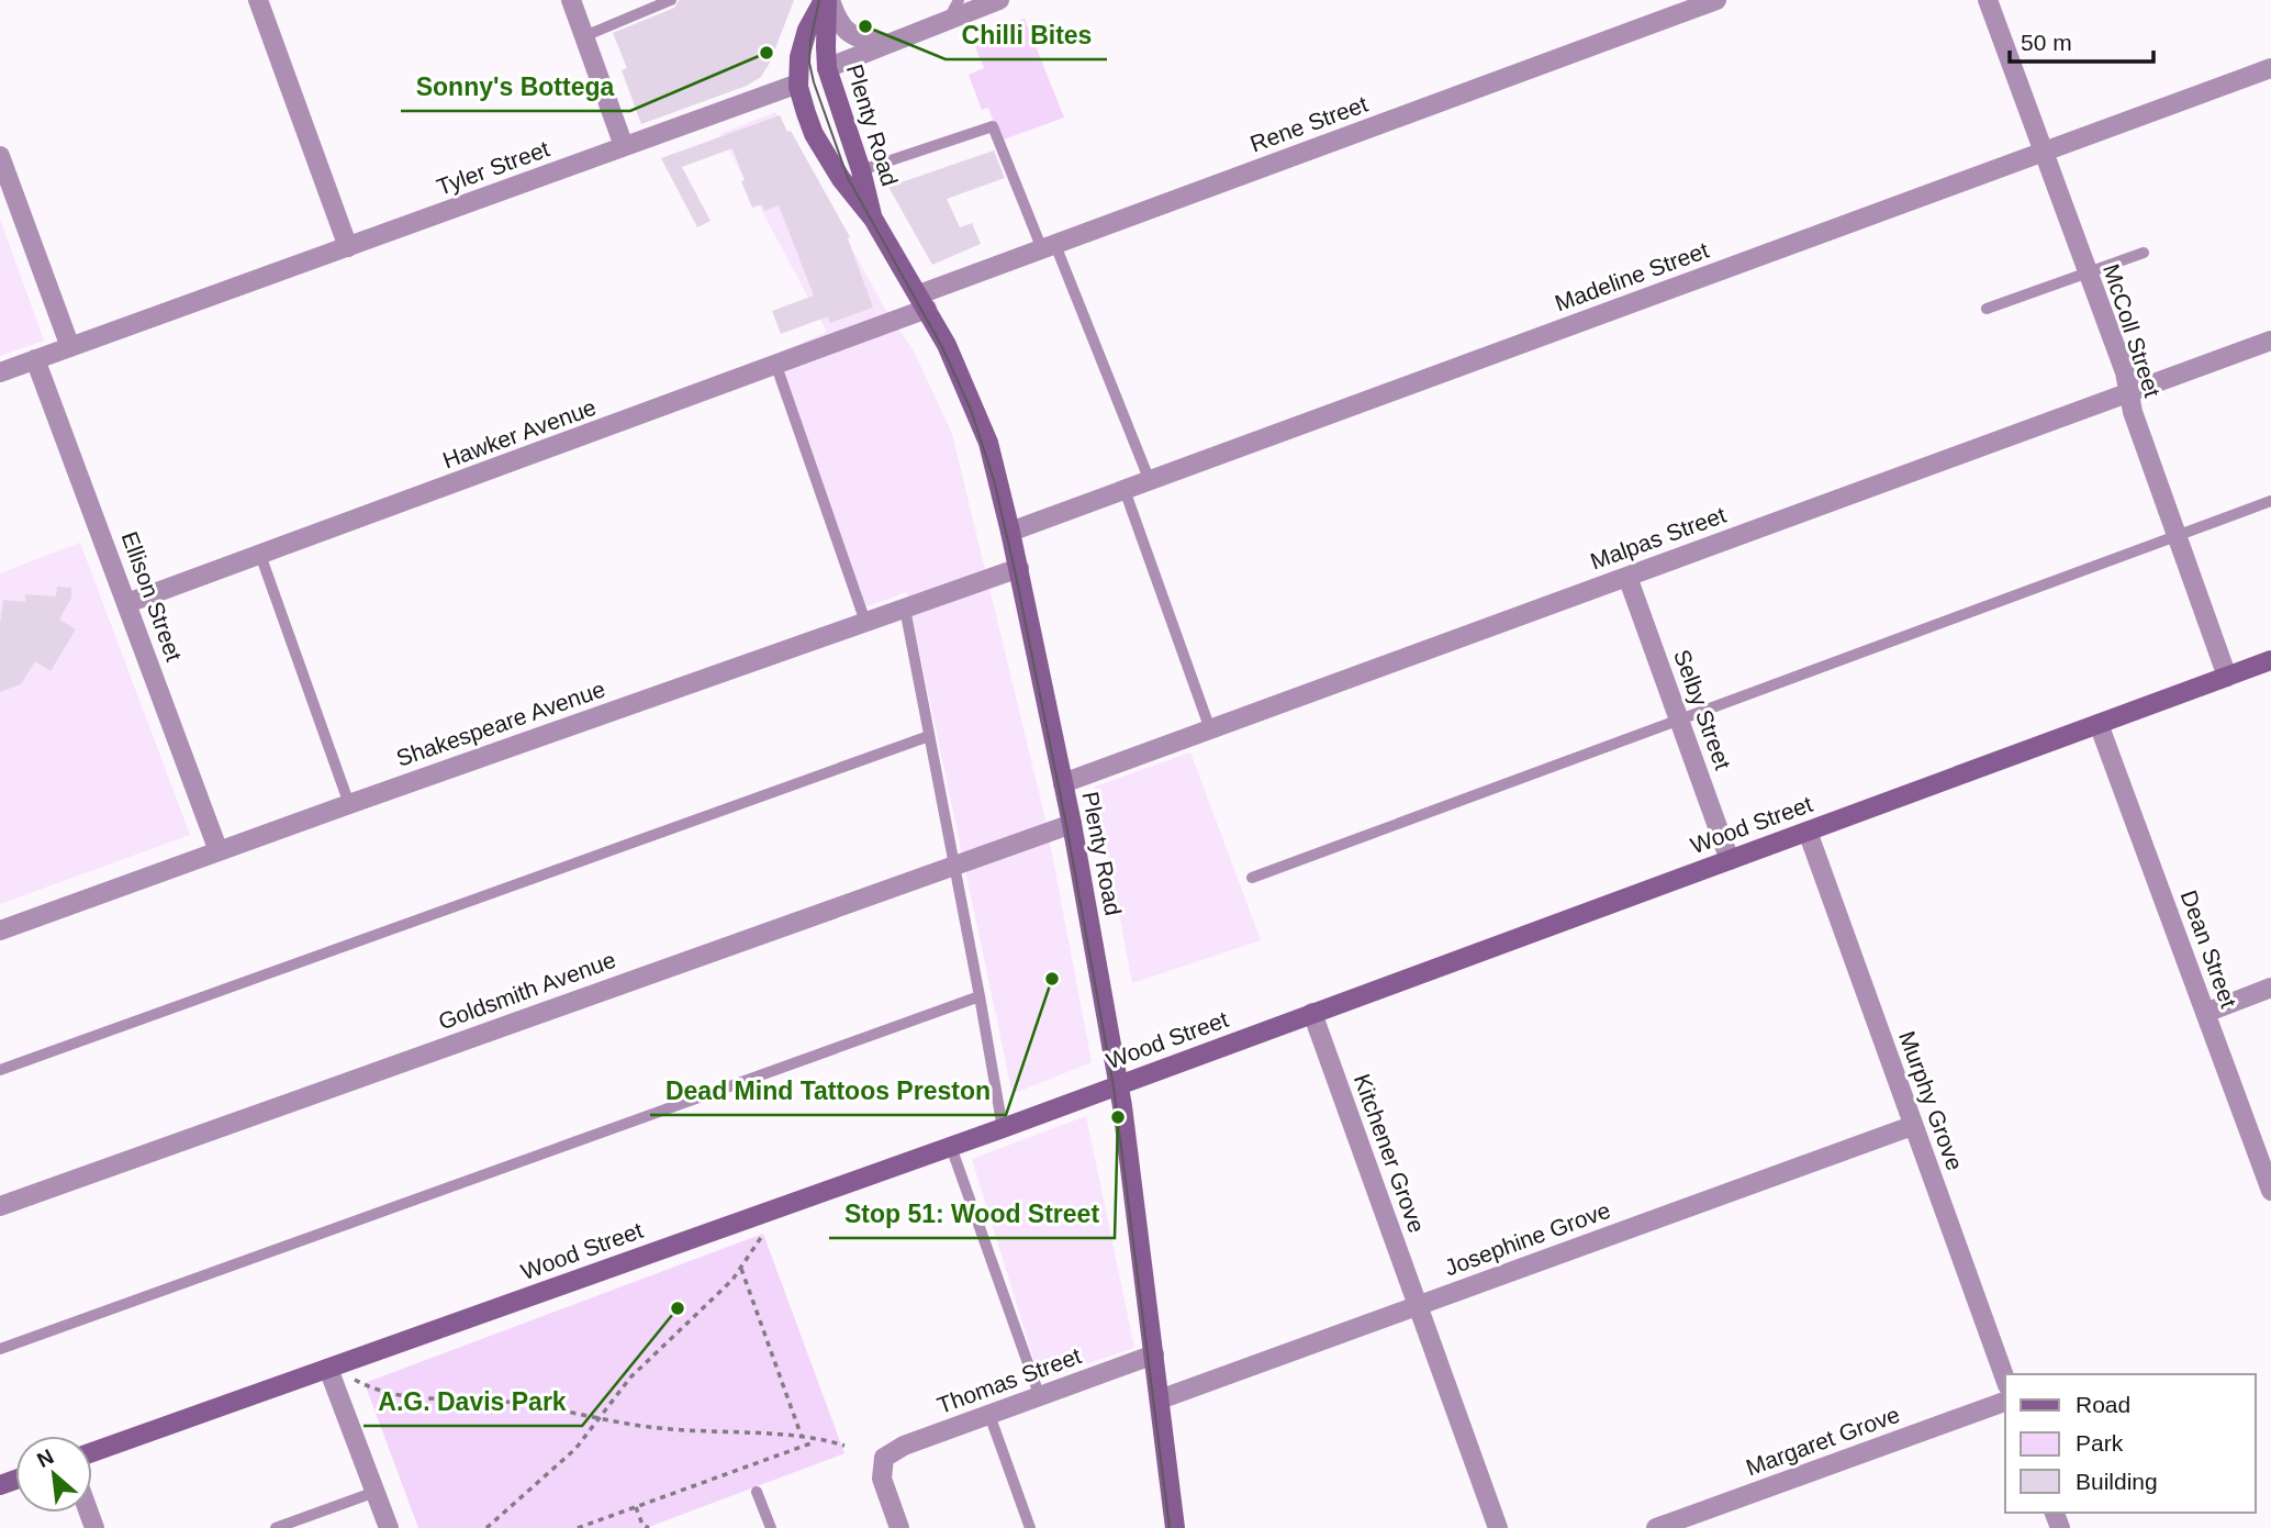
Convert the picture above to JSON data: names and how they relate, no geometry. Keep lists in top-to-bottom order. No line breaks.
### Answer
{"streets":{"street":["Rene Street","Plenty Road","Tyler Street","Madeline Street","McColl Street","Hawker Avenue","Malpas Street","Ellison Street","Selby Street","Shakespeare Avenue","Wood Street","Dean Street","Goldsmith Avenue","Murphy Grove","Kitchener Grove","Josephine Grove","Thomas Street","Margaret Grove"]},"crossings":[["Rene Street","Plenty Road"],["Rene Street","Hawker Avenue"],["Plenty Road","Tyler Street"],["Plenty Road","Madeline Street"],["Plenty Road","Hawker Avenue"],["Plenty Road","Malpas Street"],["Plenty Road","Shakespeare Avenue"],["Plenty Road","Wood Street"],["Plenty Road","Goldsmith Avenue"],["Plenty Road","Josephine Grove"],["Plenty Road","Thomas Street"],["Tyler Street","Ellison Street"],["Madeline Street","McColl Street"],["McColl Street","Malpas Street"],["McColl Street","Wood Street"],["Hawker Avenue","Ellison Street"],["Malpas Street","Selby Street"],["Ellison Street","Shakespeare Avenue"],["Selby Street","Wood Street"],["Wood Street","Dean Street"],["Wood Street","Murphy Grove"],["Wood Street","Kitchener Grove"],["Murphy Grove","Josephine Grove"],["Kitchener Grove","Josephine Grove"]],"places":["Chilli Bites","Sonny's Bottega","Dead Mind Tattoos Preston","Stop 51: Wood Street","A.G. Davis Park"],"legend":["Road","Park","Building"],"scale_bar":"50 m","north":"top left"}
